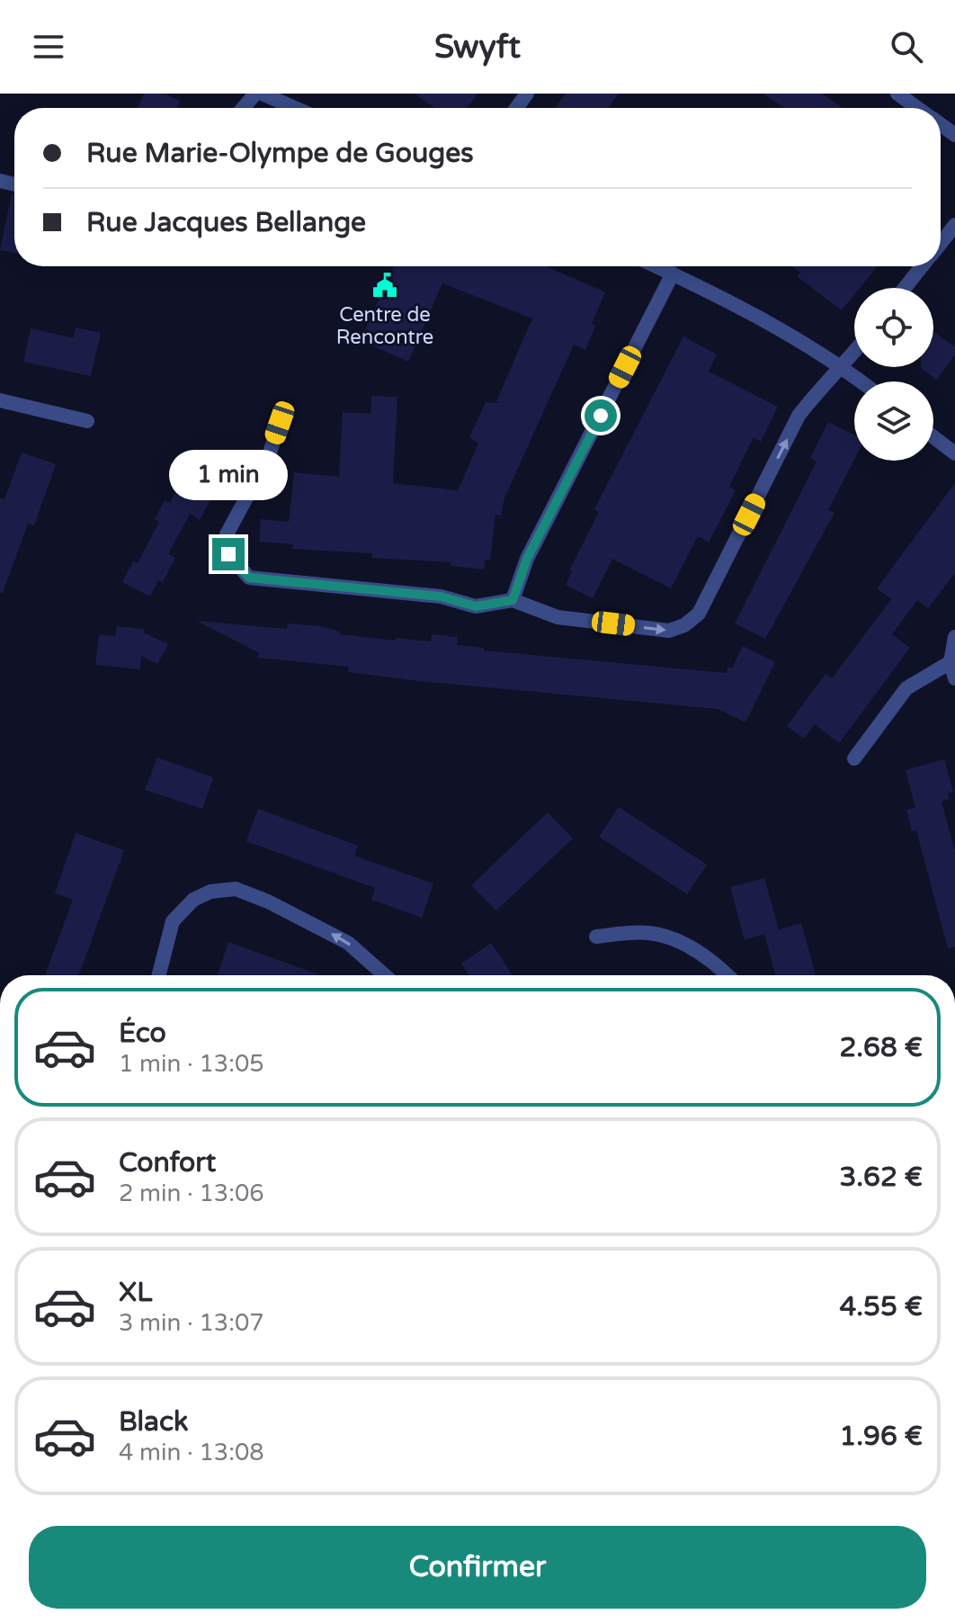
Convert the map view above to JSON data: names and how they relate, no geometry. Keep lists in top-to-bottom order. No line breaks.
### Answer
{"places":{"public building":["Centre de Rencontre"]},"page":{"header":"Swyft","banner":["Rue Marie-Olympe de Gouges","Rue Jacques Bellange"],"bubble":"1 min","list":[{"name":"Éco","note":"1 min · 13:05","value":"2.68 €"},{"name":"Confort","note":"2 min · 13:06","value":"3.62 €"},{"name":"XL","note":"3 min · 13:07","value":"4.55 €"},{"name":"Black","note":"4 min · 13:08","value":"1.96 €"}],"buttons":"Confirmer"}}
